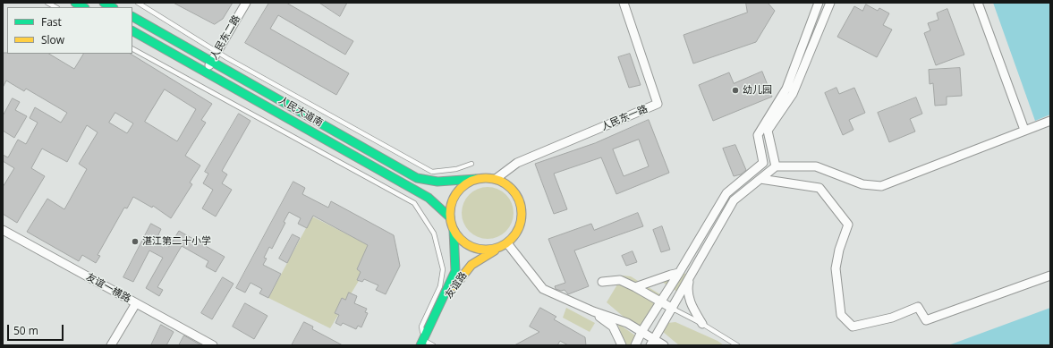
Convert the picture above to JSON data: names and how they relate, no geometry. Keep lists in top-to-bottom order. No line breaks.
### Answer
{"streets":{"main road":["人民大道南","友谊路"],"street":["人民东二路","人民东一路","友谊一横路"]},"crossings":[["人民东二路","人民大道南"],["人民大道南","人民东一路"],["人民大道南","友谊路"],["人民东一路","友谊路"]],"places":["幼儿园","湛江第二十小学"],"legend":["Fast","Slow"],"scale_bar":"50 m"}
